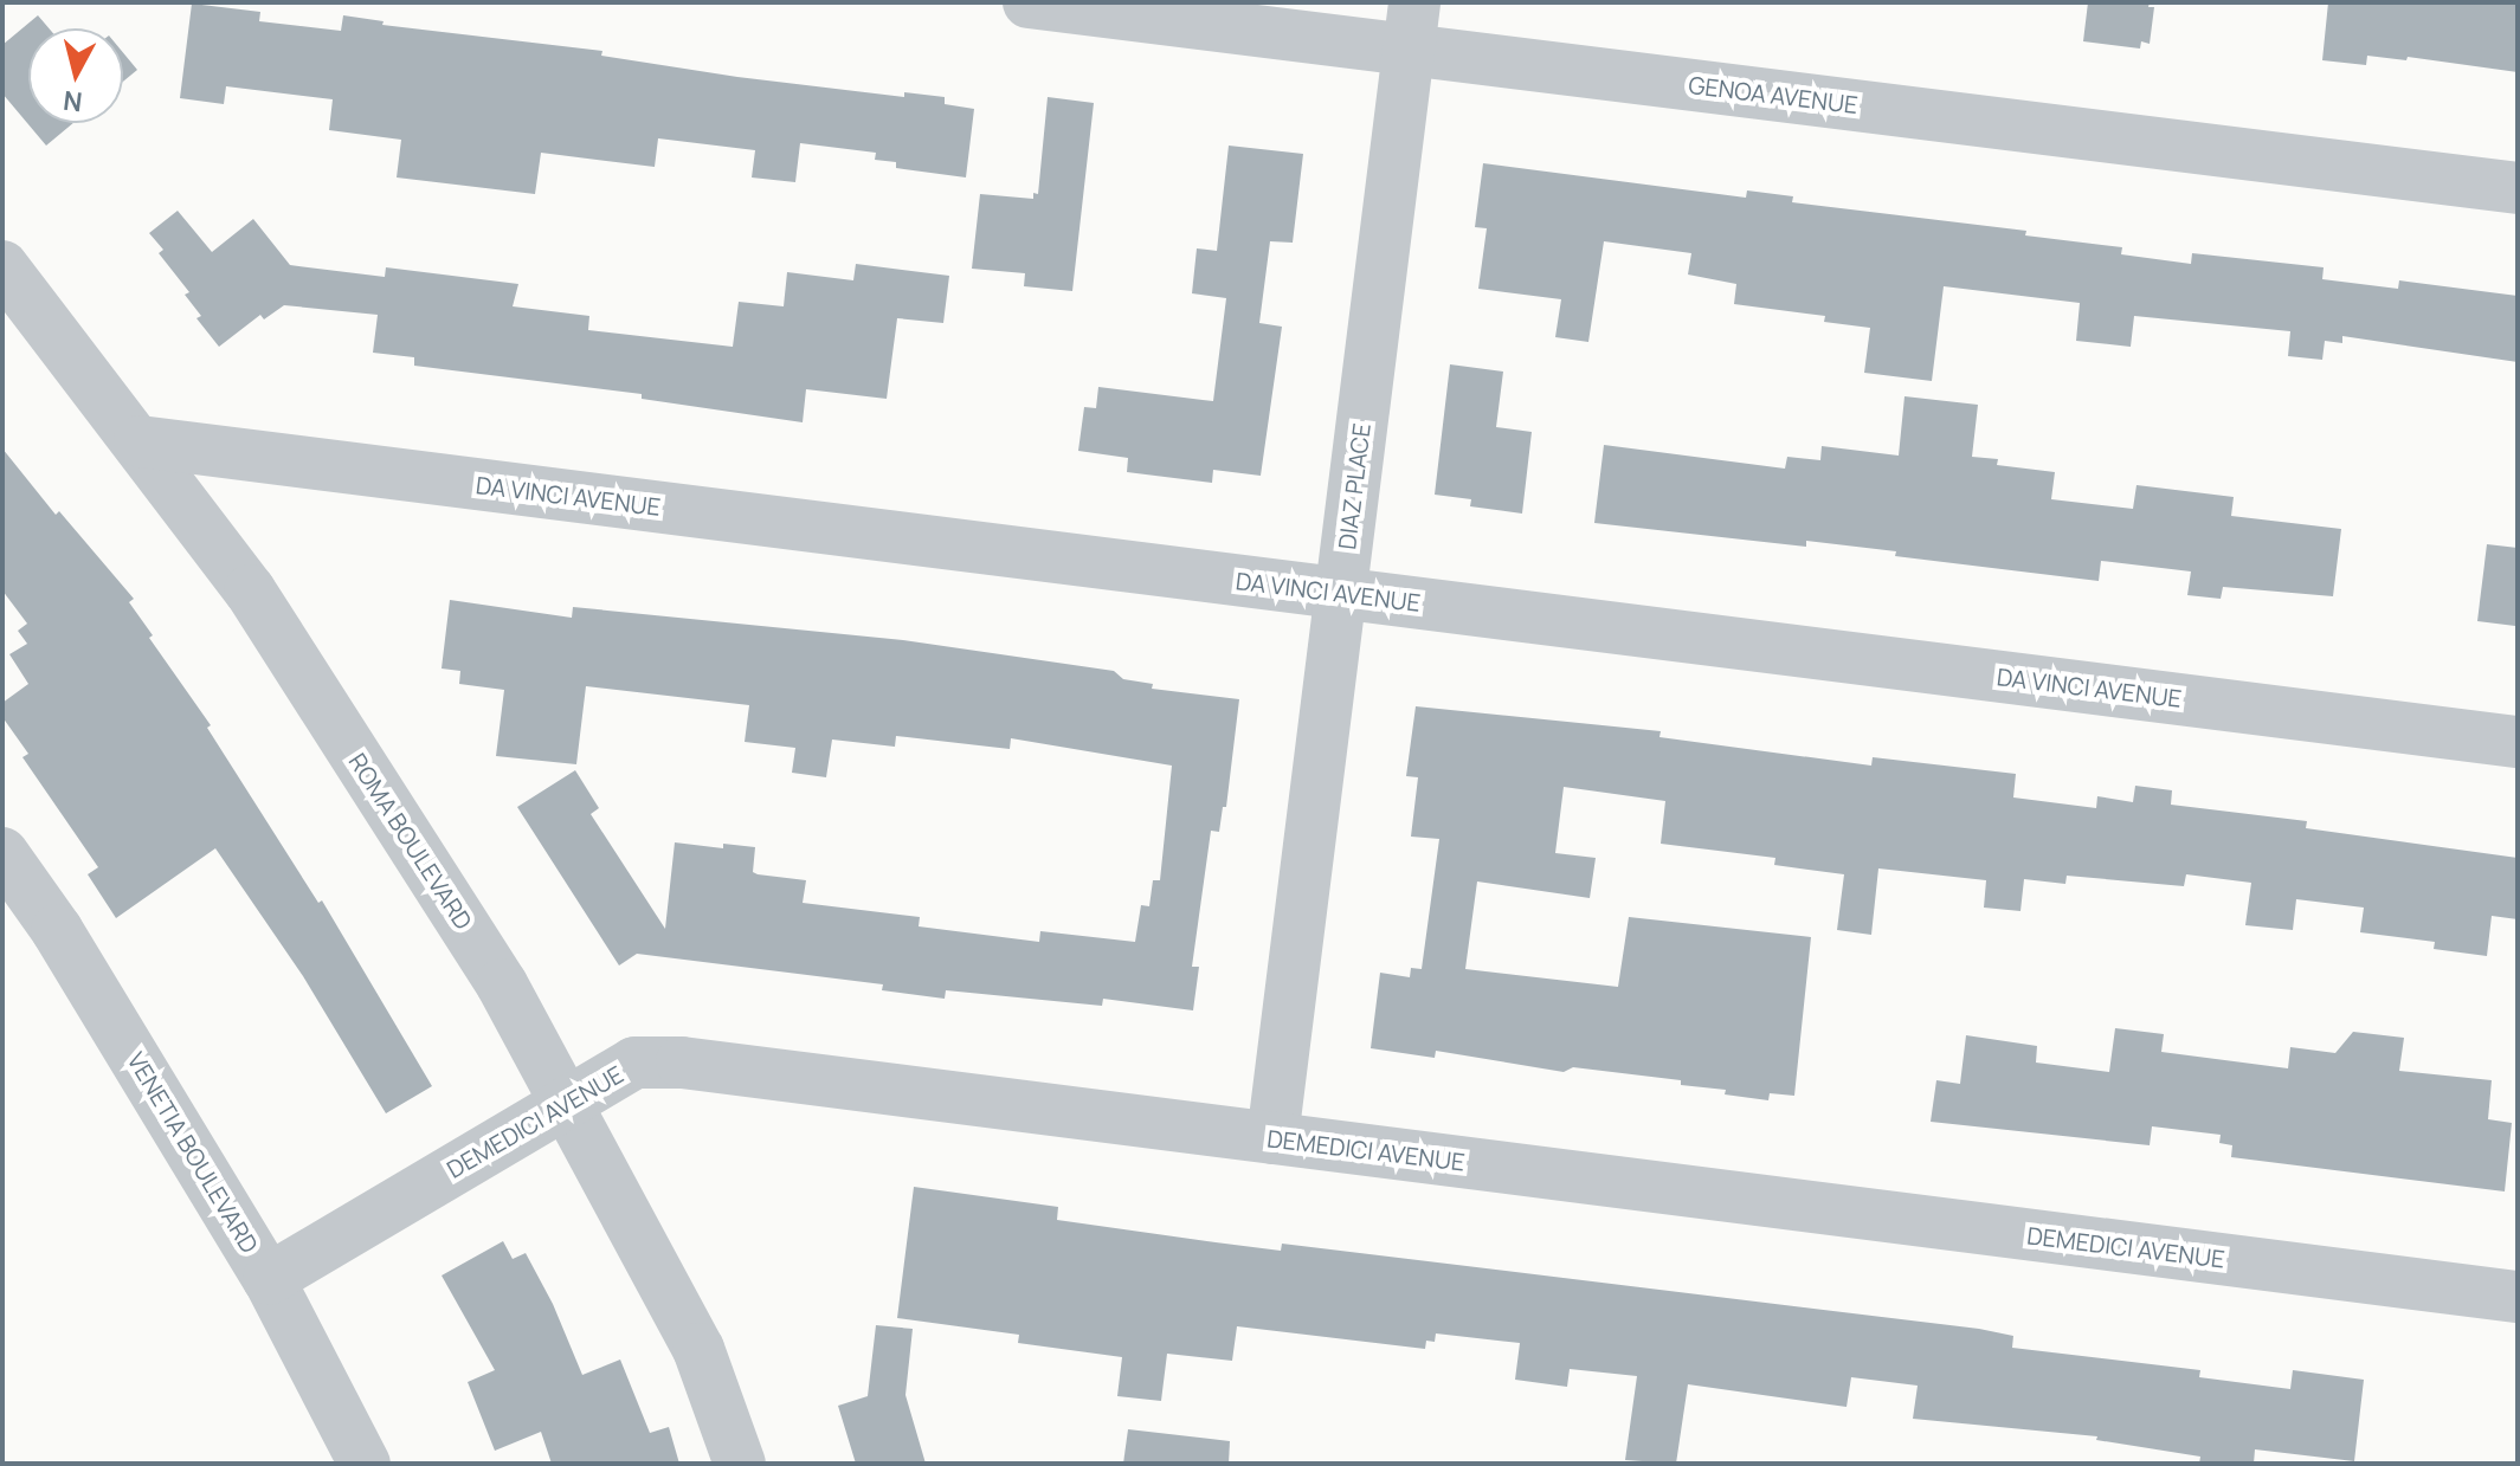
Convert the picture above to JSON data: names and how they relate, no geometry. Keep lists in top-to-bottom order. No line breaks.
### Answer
{"streets":{"street":["GENOA AVENUE","DIAZ PLACE","DA VINCI AVENUE","ROMA BOULEVARD","DEMEDICI AVENUE","VENETIA BOULEVARD"]},"crossings":[["GENOA AVENUE","DIAZ PLACE"],["DIAZ PLACE","DA VINCI AVENUE"],["DIAZ PLACE","DEMEDICI AVENUE"],["DA VINCI AVENUE","ROMA BOULEVARD"],["ROMA BOULEVARD","DEMEDICI AVENUE"],["DEMEDICI AVENUE","VENETIA BOULEVARD"]],"north":"bottom"}
